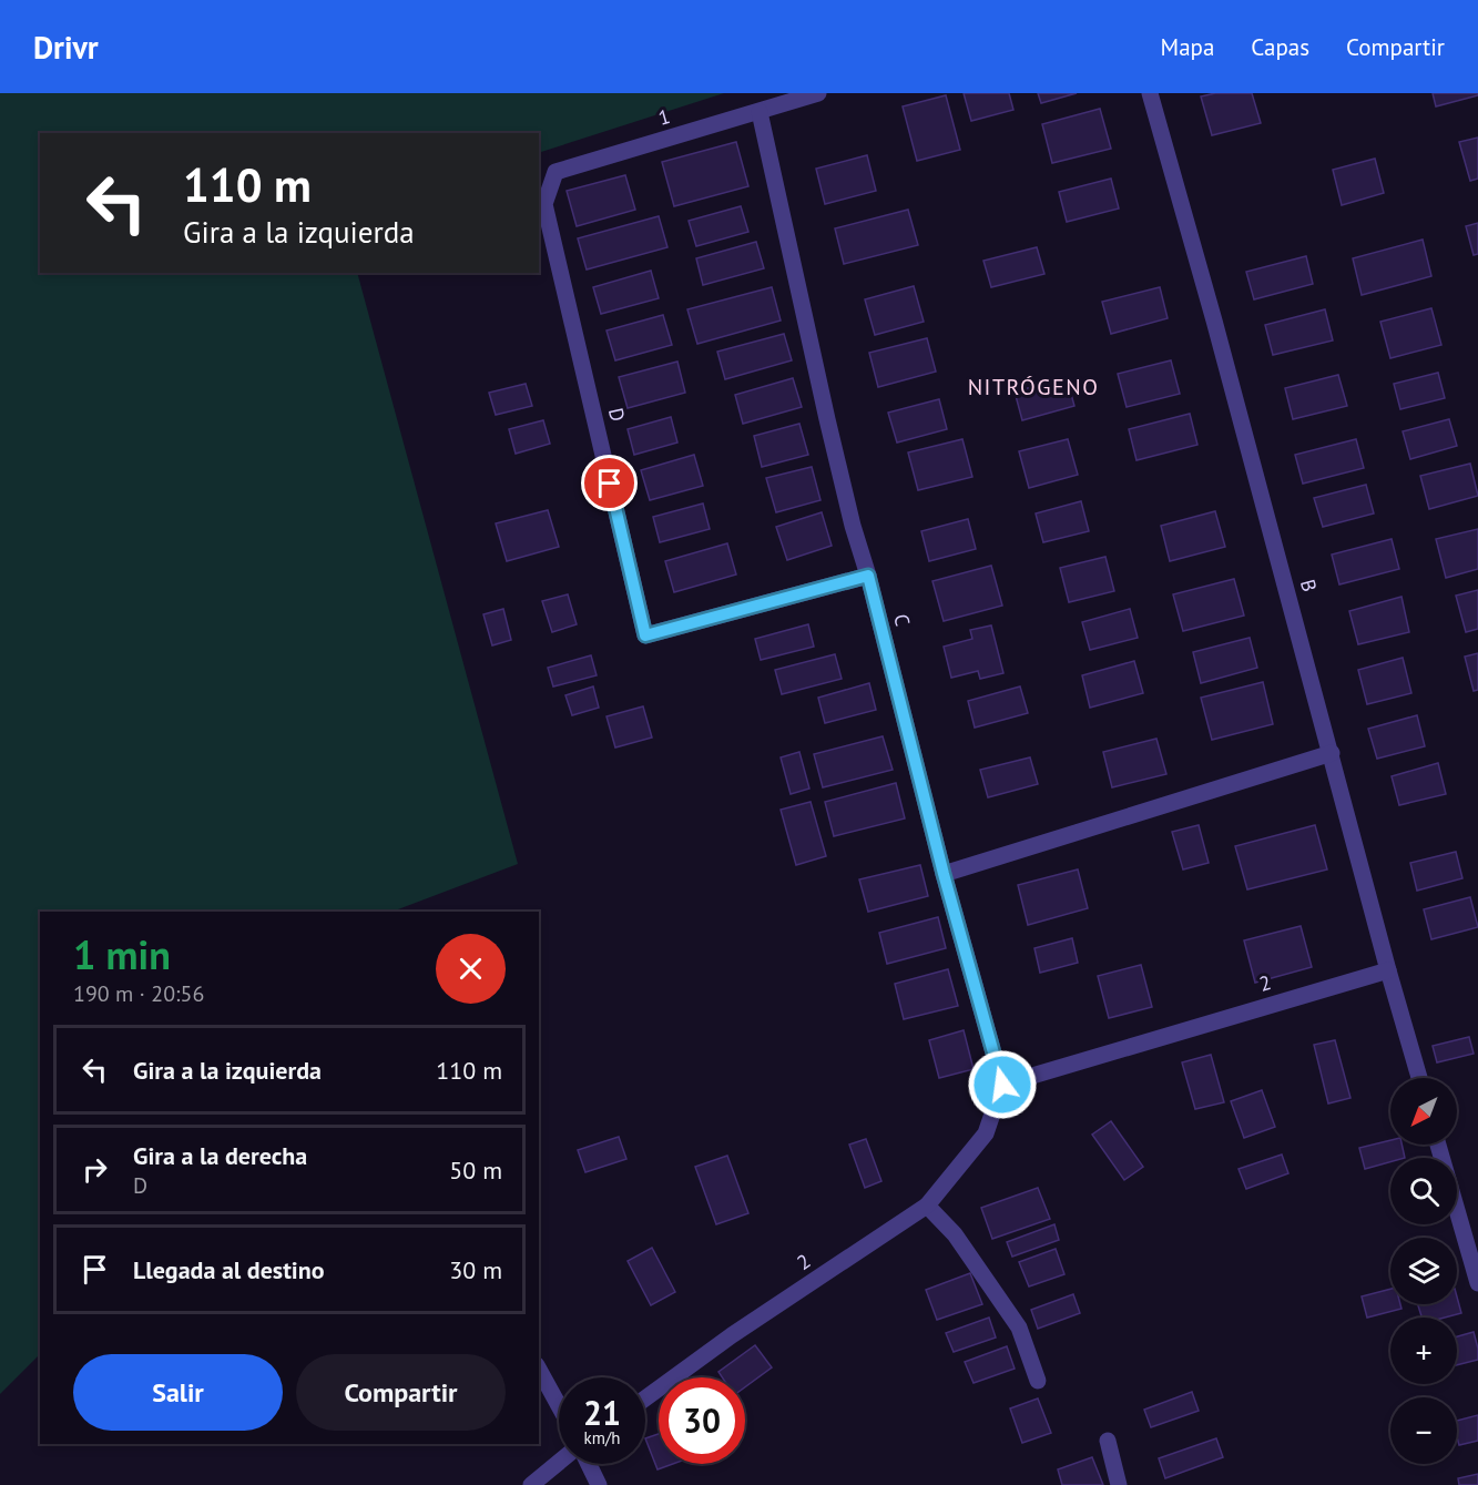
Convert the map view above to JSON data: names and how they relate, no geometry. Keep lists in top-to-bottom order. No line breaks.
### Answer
{"streets":{"street":["1","D","B","C","2"]},"crossings":[["1","D"],["1","C"],["D","C"],["B","2"],["C","2"]],"districts":["NITRÓGENO"],"north":"bottom left","page":{"header":"Drivr","nav":["Mapa","Capas","Compartir"],"turn":["110 m","Gira a la izquierda"],"heading":["1 min","190 m · 20:56"],"list":[{"name":"Gira a la izquierda","value":"110 m"},{"name":"Gira a la derecha","note":"D","value":"50 m"},{"name":"Llegada al destino","value":"30 m"}],"map_buttons":["+","−"],"buttons":["Salir","Compartir"],"speed":"21 km/h","limit":"30"}}
